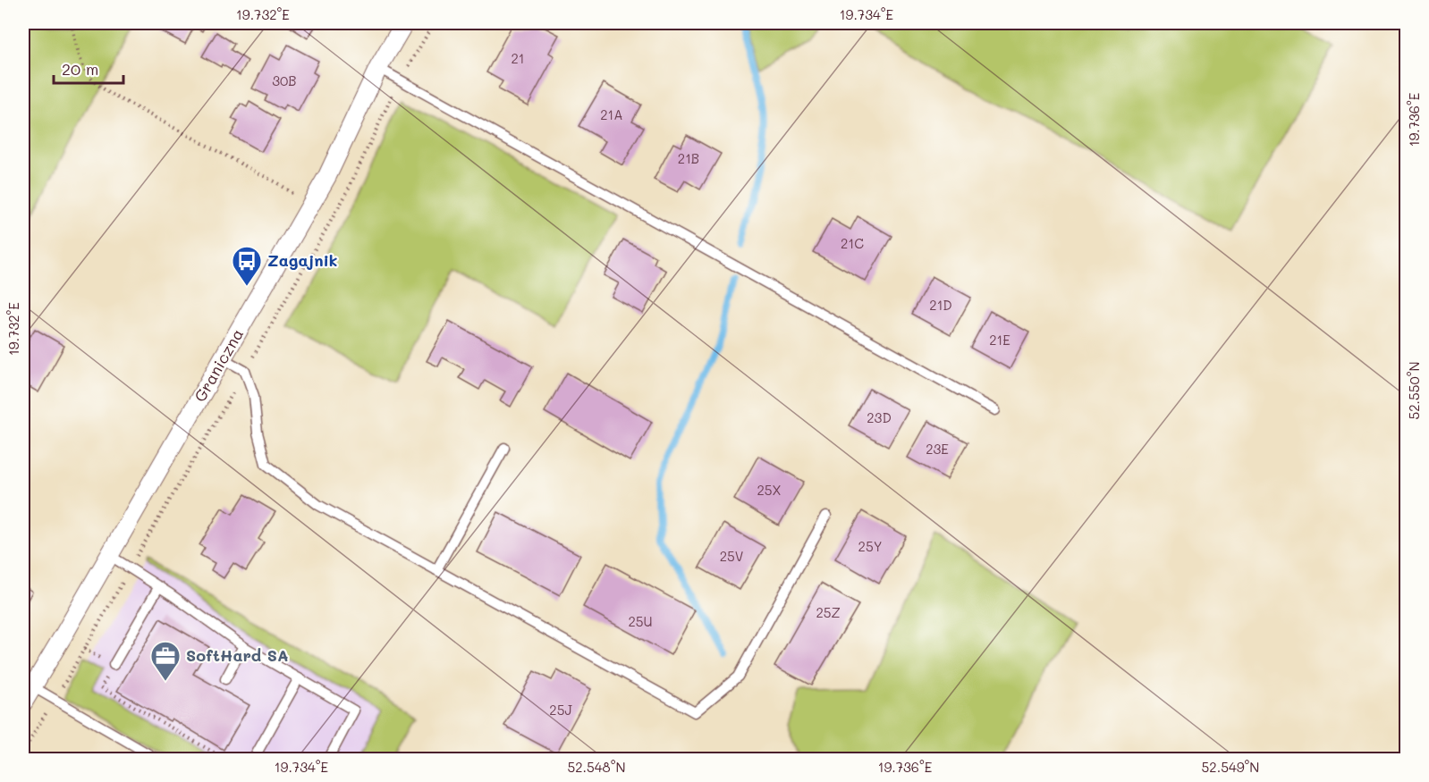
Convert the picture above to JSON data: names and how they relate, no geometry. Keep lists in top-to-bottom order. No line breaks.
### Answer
{"streets":{"street":["Graniczna"]},"places":{"bus stop":["Zagajnik"],"office":["SoftHard SA"]},"house_numbers":["21","30B","21A","21B","21C","21D","21E","23D","23E","25X","25Y","25V","25Z","25U","25J"],"scale_bar":"20 m","coordinates":["19.732°E","19.734°E","19.736°E","52.550°N","52.548°N","52.549°N"]}
